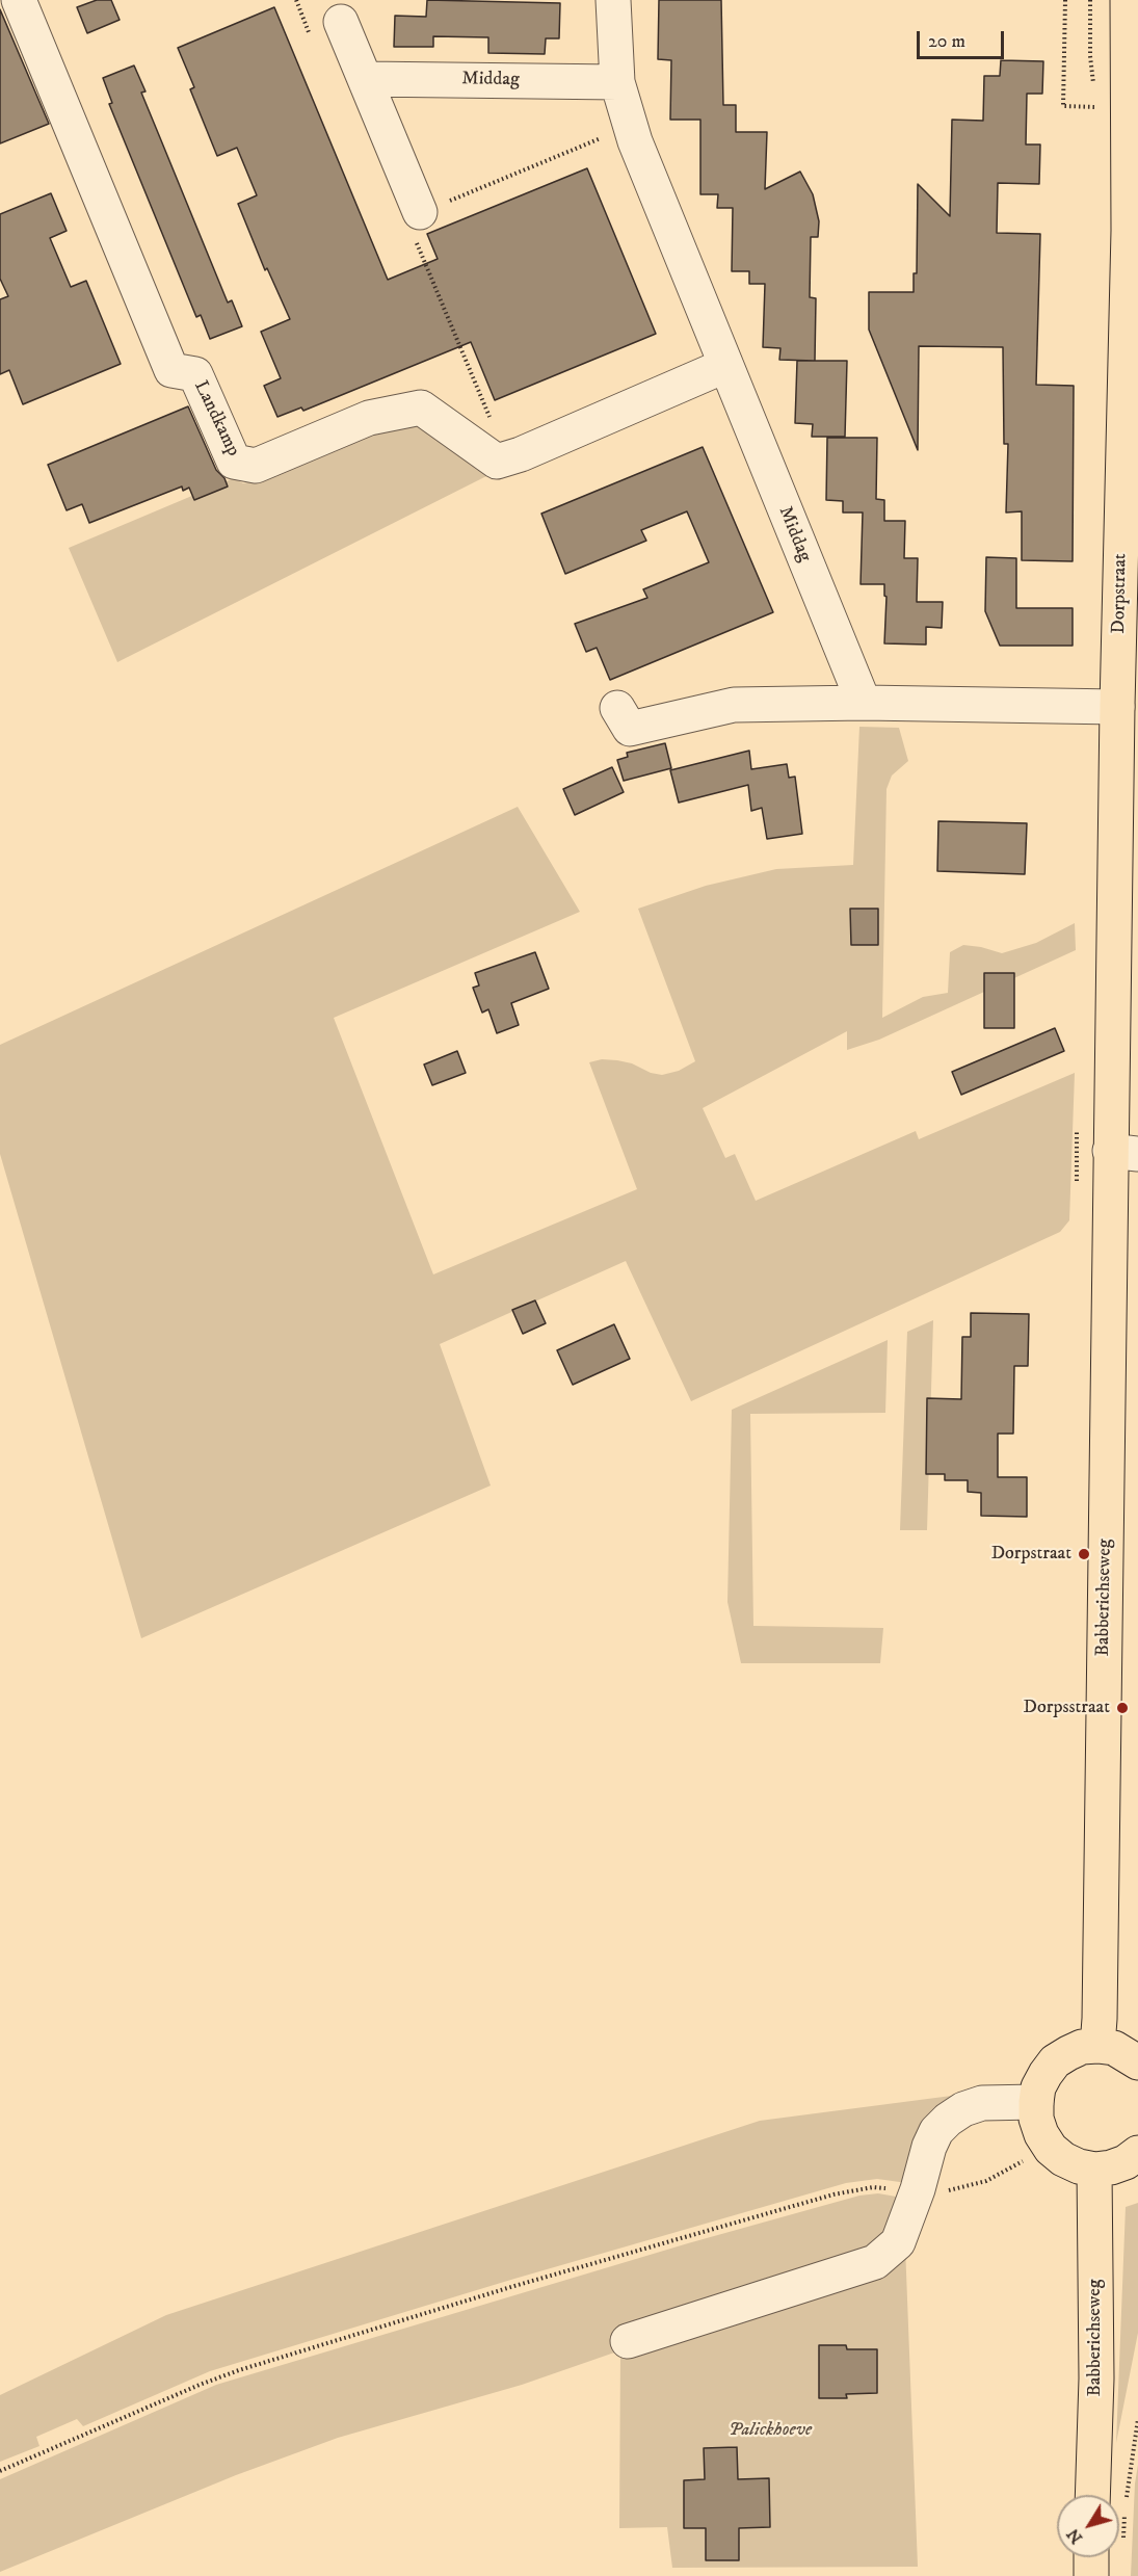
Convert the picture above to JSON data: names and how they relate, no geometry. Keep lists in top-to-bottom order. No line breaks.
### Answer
{"streets":{"main road":["Dorpstraat","Babberichseweg"],"street":["Middag","Landkamp"]},"crossings":[["Dorpstraat","Babberichseweg"]],"parks":["Palickhoeve"],"places":["Dorpstraat","Dorpsstraat"],"scale_bar":"20 m","north":"bottom left"}
